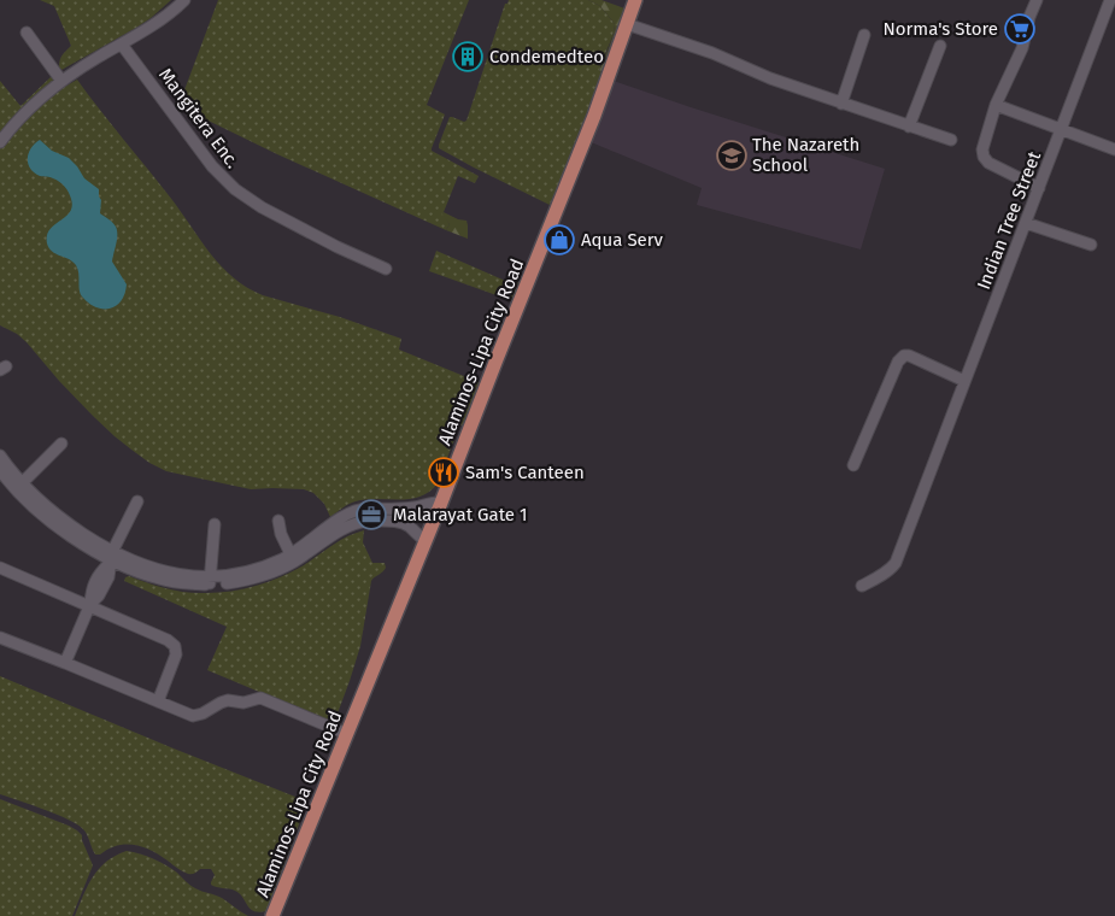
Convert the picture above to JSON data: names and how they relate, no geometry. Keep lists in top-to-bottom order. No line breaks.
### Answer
{"streets":{"main road":["Alaminos-Lipa City Road"],"street":["Mangitera Enc.","Indian Tree Street"]},"places":{"supermarket":["Norma's Store"],"building":["Condemedteo"],"school or university":["The Nazareth School"],"shop":["Aqua Serv"],"restaurant":["Sam's Canteen"],"office":["Malarayat Gate 1"]}}
